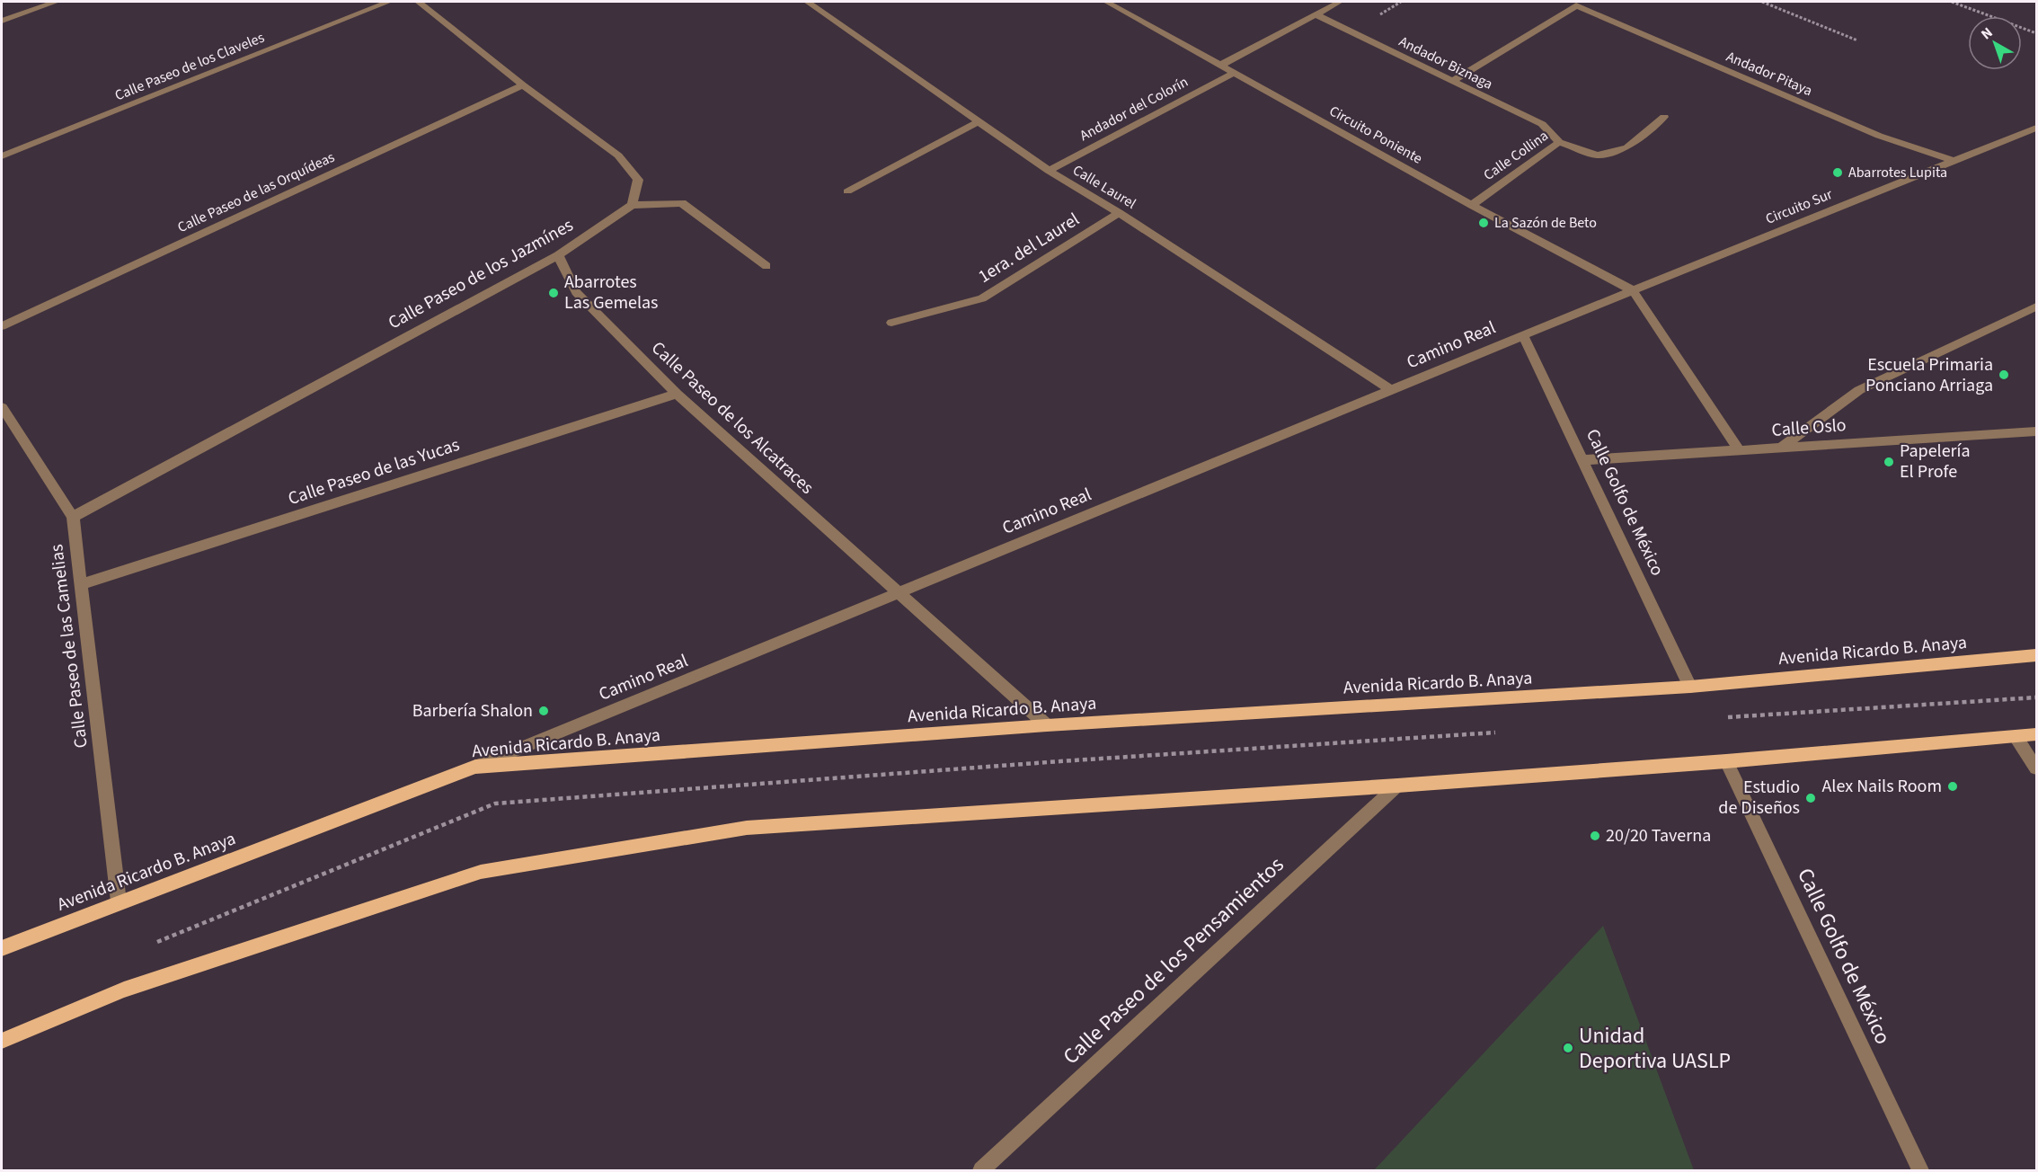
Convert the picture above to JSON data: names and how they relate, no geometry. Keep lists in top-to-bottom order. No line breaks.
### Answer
{"streets":{"main road":["Avenida Ricardo B. Anaya"],"street":["Andador Biznaga","Calle Paseo de los Claveles","Andador Pitaya","Andador del Colorín","Circuito Poniente","Calle Collina","Calle Laurel","Calle Paseo de las Orquídeas","Circuito Sur","1era. del Laurel","Calle Paseo de los Jazmínes","Camino Real","Calle Paseo de los Alcatraces","Calle Oslo","Calle Paseo de las Yucas","Calle Golfo de México","Calle Paseo de las Camelias","Calle Paseo de los Pensamientos"]},"crossings":[["Andador Biznaga","Andador Pitaya"],["Andador Biznaga","Calle Collina"],["Andador Pitaya","Circuito Sur"],["Andador del Colorín","Circuito Poniente"],["Andador del Colorín","Calle Laurel"],["Circuito Poniente","Calle Collina"],["Circuito Poniente","Circuito Sur"],["Circuito Poniente","Camino Real"],["Calle Laurel","1era. del Laurel"],["Calle Laurel","Camino Real"],["Circuito Sur","Camino Real"],["Calle Paseo de los Jazmínes","Calle Paseo de los Alcatraces"],["Calle Paseo de los Jazmínes","Calle Paseo de las Camelias"],["Camino Real","Calle Paseo de los Alcatraces"],["Camino Real","Calle Golfo de México"],["Camino Real","Avenida Ricardo B. Anaya"],["Calle Paseo de los Alcatraces","Calle Paseo de las Yucas"],["Calle Paseo de los Alcatraces","Avenida Ricardo B. Anaya"],["Calle Oslo","Calle Golfo de México"],["Calle Paseo de las Yucas","Calle Paseo de las Camelias"],["Calle Golfo de México","Avenida Ricardo B. Anaya"],["Calle Paseo de las Camelias","Avenida Ricardo B. Anaya"]],"places":["Abarrotes Lupita","La Sazón de Beto","Abarrotes Las Gemelas","Escuela Primaria Ponciano Arriaga","Papelería El Profe","Barbería Shalon","Alex Nails Room","Estudio de Diseños","20/20 Taverna","Unidad Deportiva UASLP"],"north":"top left"}
